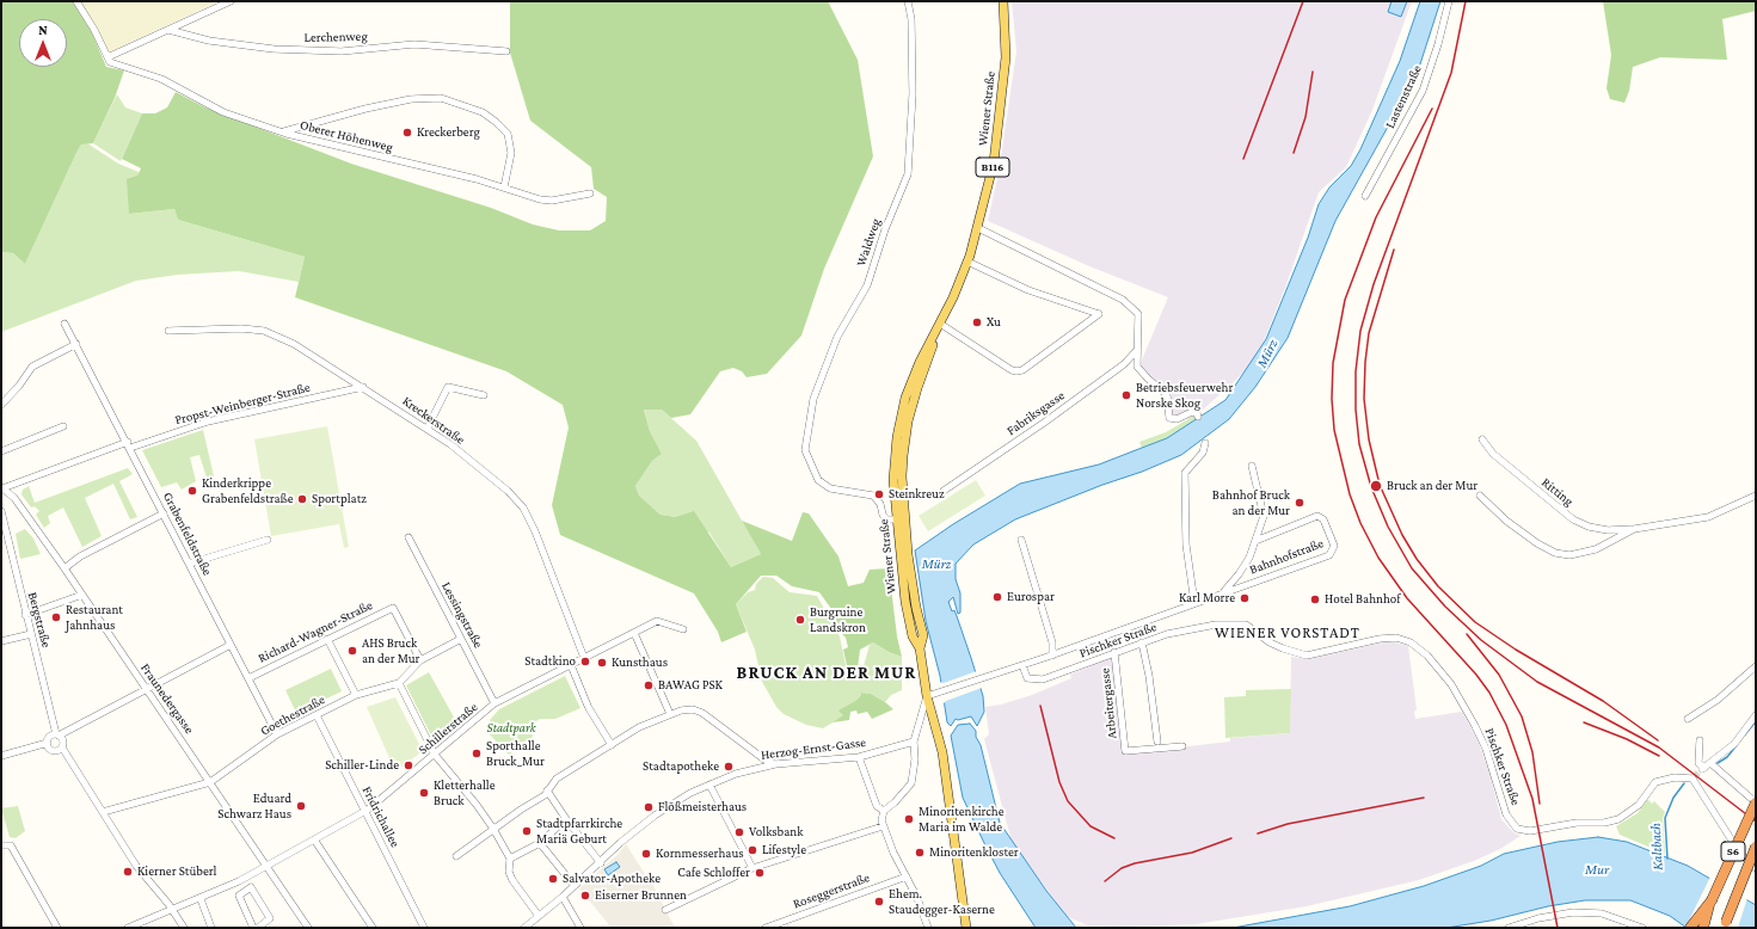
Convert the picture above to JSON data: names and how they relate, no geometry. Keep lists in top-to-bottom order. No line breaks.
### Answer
{"streets":{"highway":["S6"],"main road":["Wiener Straße","B116"],"street":["Lerchenweg","Lastenstraße","Oberer Höhenweg","Waldweg","Propst-Weinberger-Straße","Fabriksgasse","Kreckerstraße","Ritting","Grabenfeldstraße","Bahnhofstraße","Lessingstraße","Bergstraße","Richard-Wagner-Straße","Pischker Straße","Fraunedergasse","Arbeitergasse","Goethestraße","Schillerstraße","Herzog-Ernst-Gasse","Fridrichallee","Roseggerstraße"]},"crossings":[["Wiener Straße","Waldweg"],["Wiener Straße","Bahnhofstraße"],["Propst-Weinberger-Straße","Kreckerstraße"],["Propst-Weinberger-Straße","Grabenfeldstraße"],["Propst-Weinberger-Straße","Fraunedergasse"],["Kreckerstraße","Schillerstraße"],["Grabenfeldstraße","Richard-Wagner-Straße"],["Grabenfeldstraße","Goethestraße"],["Bahnhofstraße","Pischker Straße"],["Lessingstraße","Schillerstraße"],["Pischker Straße","Arbeitergasse"],["Fraunedergasse","Goethestraße"],["Fraunedergasse","Schillerstraße"],["Goethestraße","Fridrichallee"],["Schillerstraße","Fridrichallee"]],"districts":["WIENER VORSTADT","BRUCK AN DER MUR"],"water":["Mürz","Kaltbach","Mur"],"parks":["Stadtpark"],"places":["Kreckerberg","Xu","Betriebsfeuerwehr Norske Skog","Bruck an der Mur","Kinderkrippe Grabenfeldstraße","Steinkreuz","Sportplatz","Bahnhof Bruck an der Mur","Eurospar","Karl Morre","Hotel Bahnhof","Restaurant Jahnhaus","Burgruine Landskron","AHS Bruck an der Mur","Stadtkino","Kunsthaus","BAWAG PSK","Sporthalle Bruck_Mur","Schiller-Linde","Stadtapotheke","Kletterhalle Bruck","Eduard Schwarz Haus","Flößmeisterhaus","Minoritenkirche Maria im Walde","Stadtpfarrkirche Mariä Geburt","Volksbank","Lifestyle","Minoritenkloster","Kornmesserhaus","Kierner Stüberl","Cafe Schloffer","Salvator-Apotheke","Eiserner Brunnen","Ehem. Staudegger-Kaserne"],"north":"top"}
